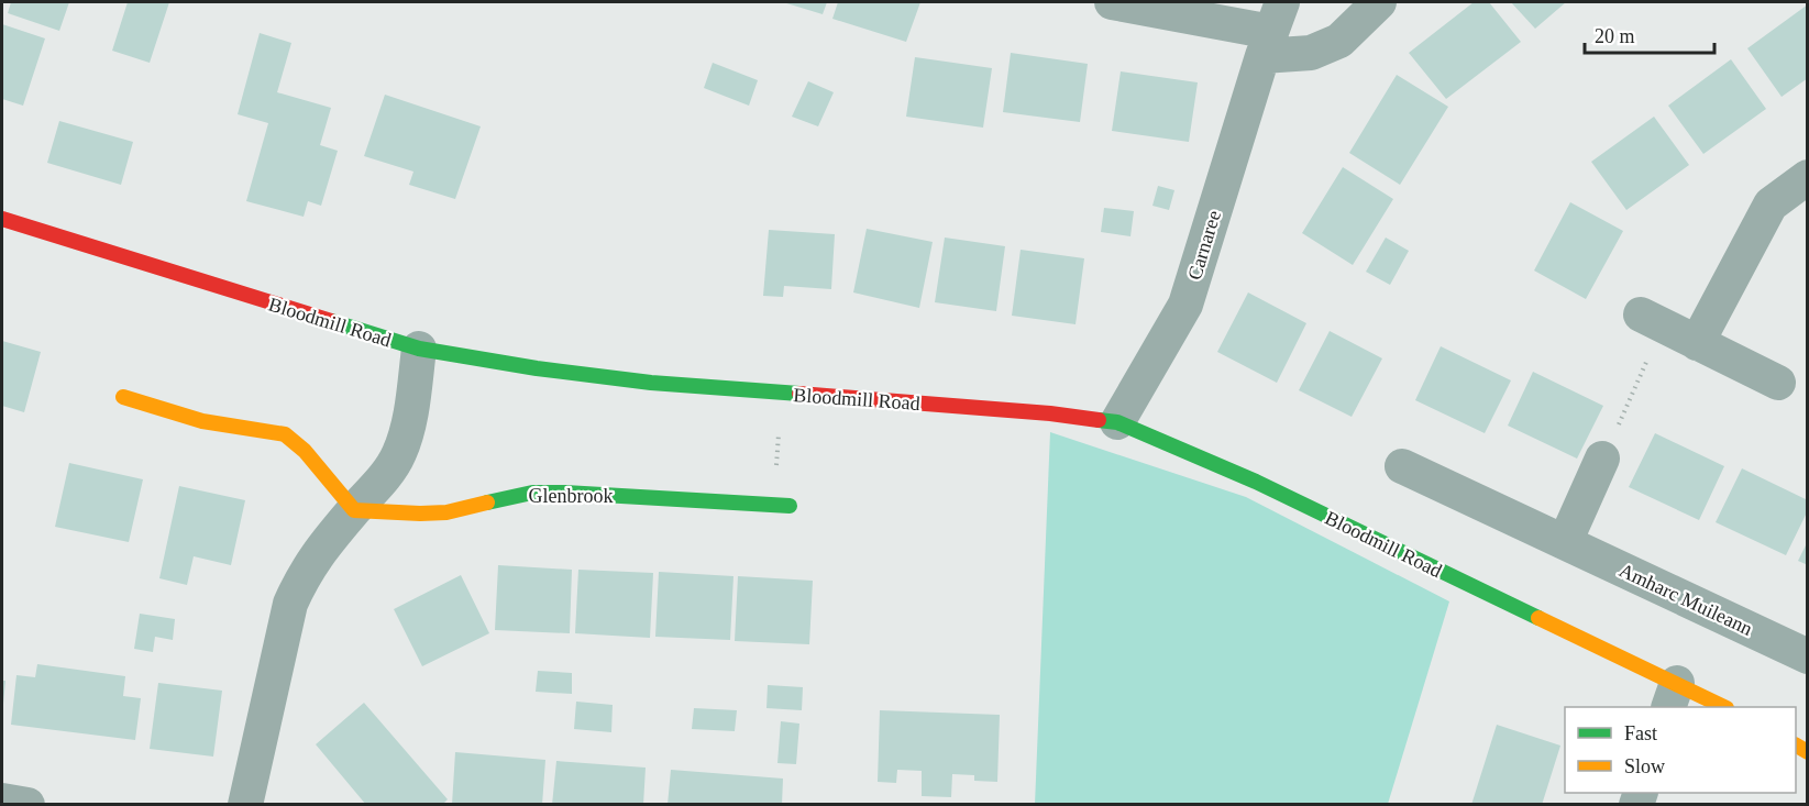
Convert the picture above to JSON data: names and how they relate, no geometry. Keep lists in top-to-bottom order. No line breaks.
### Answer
{"streets":{"street":["Carnaree","Bloodmill Road","Glenbrook","Amharc Muileann"]},"crossings":[["Carnaree","Bloodmill Road"]],"legend":["Fast","Slow"],"scale_bar":"20 m"}
